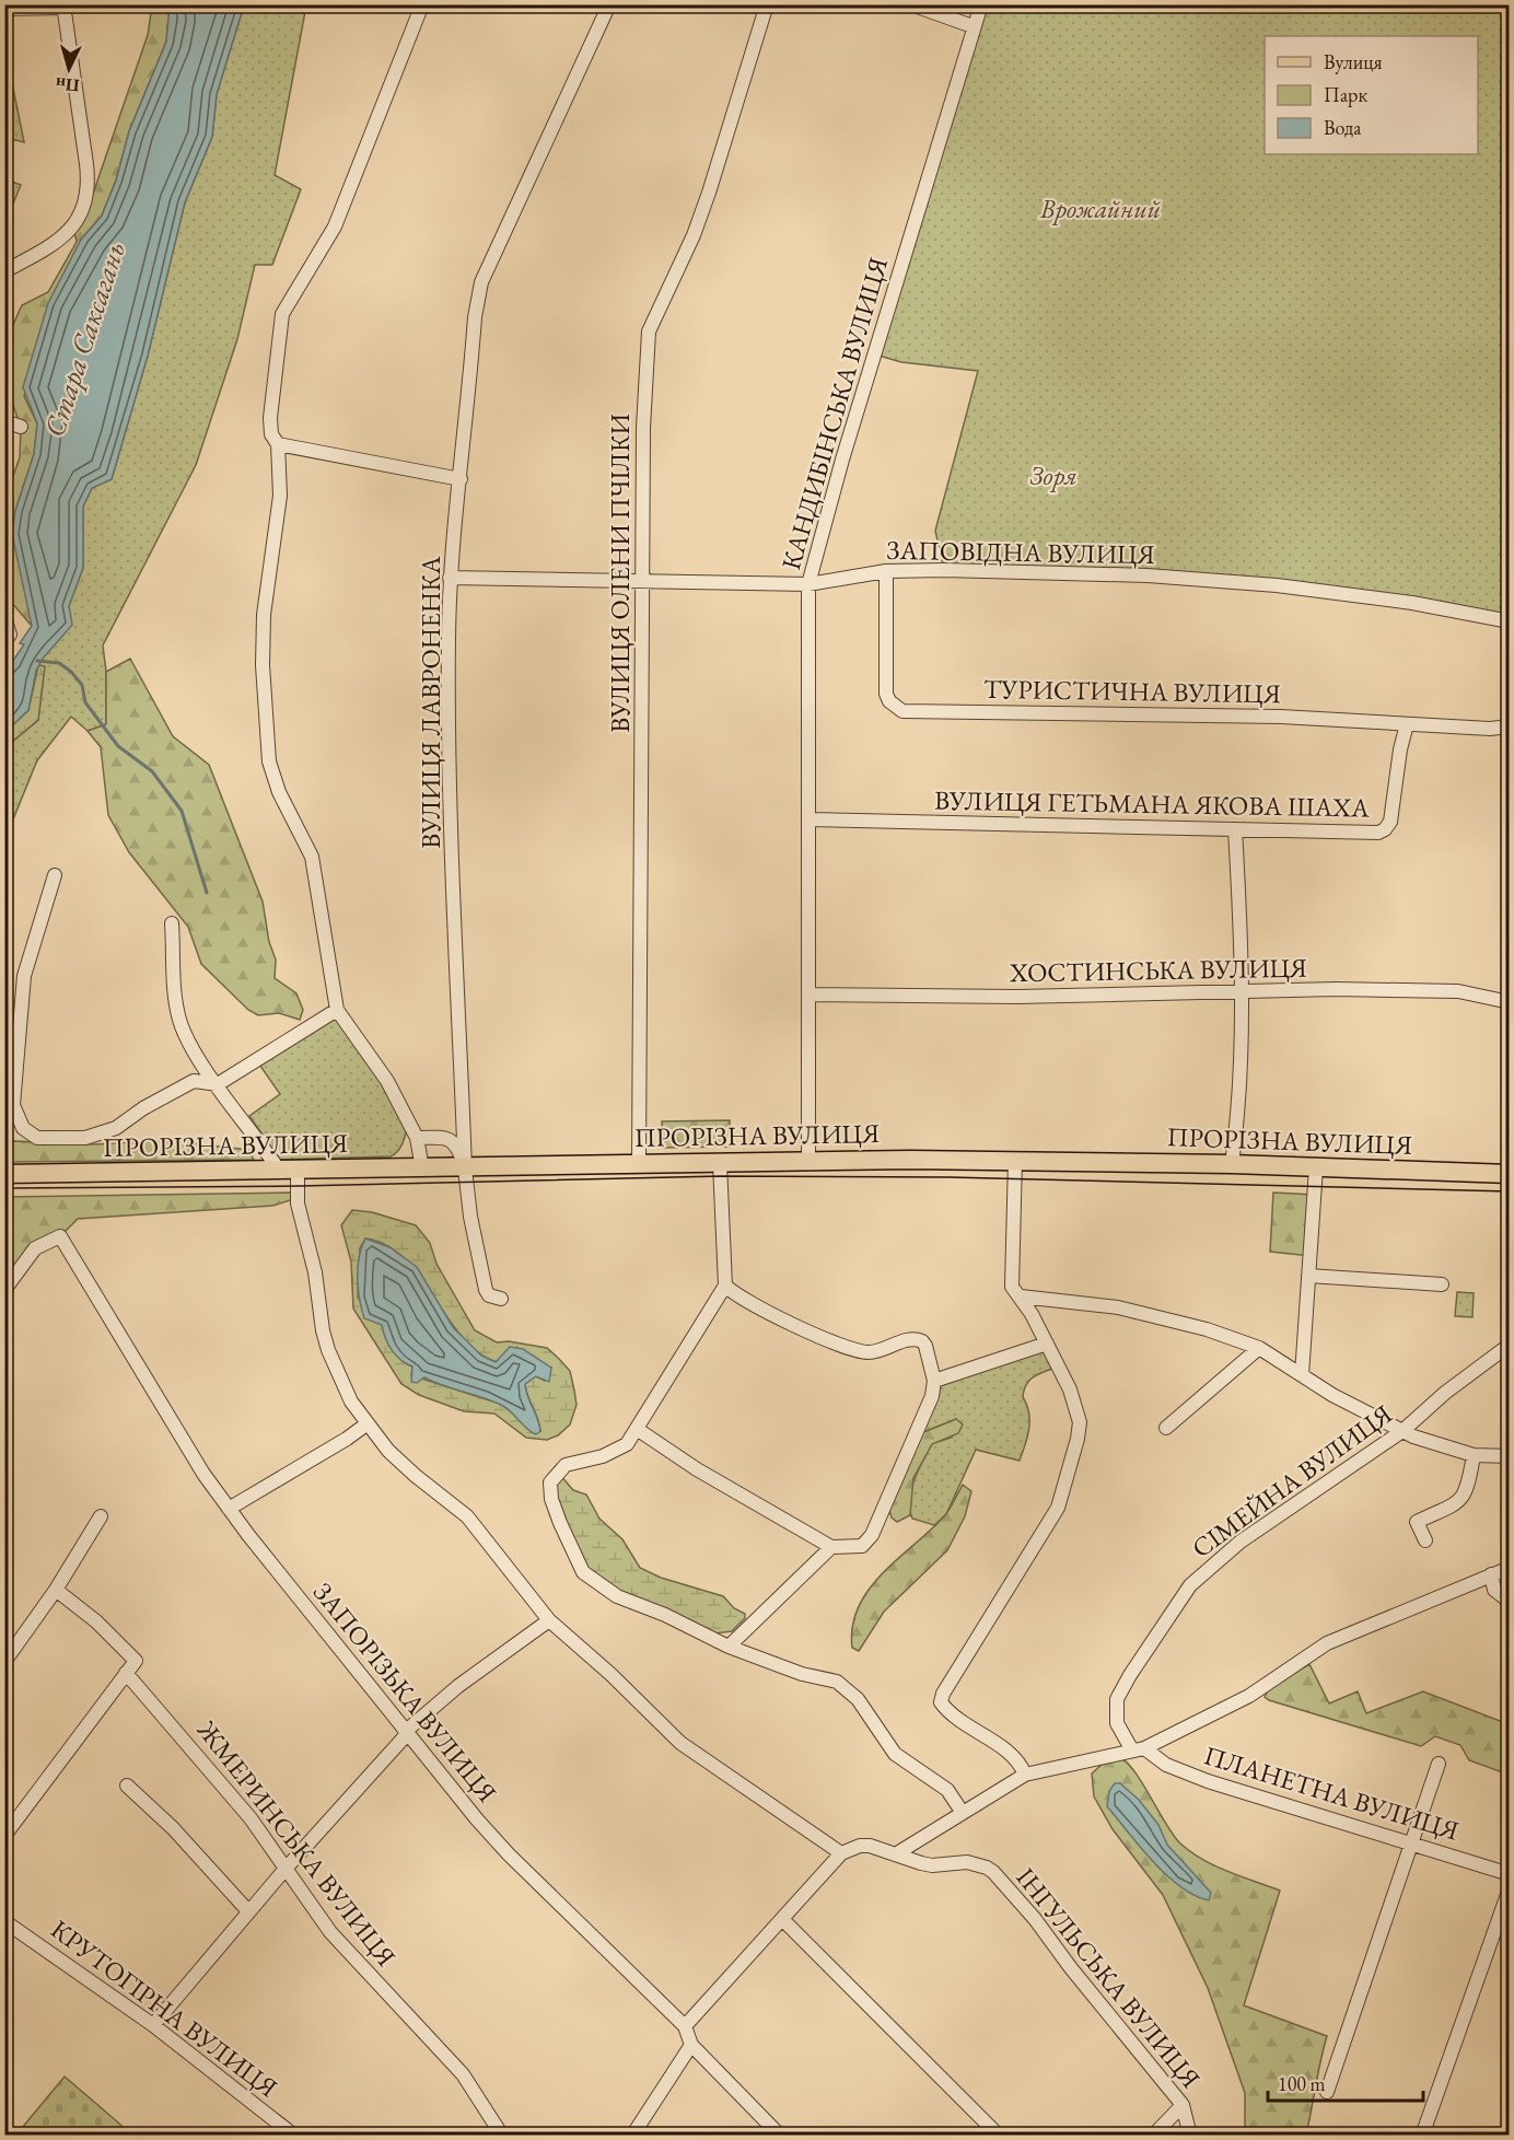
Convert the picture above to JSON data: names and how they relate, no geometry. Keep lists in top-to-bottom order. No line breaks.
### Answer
{"streets":{"main road":["ПРОРІЗНА ВУЛИЦЯ"],"street":["КАНДИБІНСЬКА ВУЛИЦЯ","ЗАПОВІДНА ВУЛИЦЯ","ВУЛИЦЯ ОЛЕНИ ПЧІЛКИ","ТУРИСТИЧНА ВУЛИЦЯ","ВУЛИЦЯ ЛАВРОНЕНКА","ВУЛИЦЯ ГЕТЬМАНА ЯКОВА ШАХА","ХОСТИНСЬКА ВУЛИЦЯ","СІМЕЙНА ВУЛИЦЯ","ЗАПОРІЗЬКА ВУЛИЦЯ","ПЛАНЕТНА ВУЛИЦЯ","ЖМЕРИНСЬКА ВУЛИЦЯ","ІНГУЛЬСЬКА ВУЛИЦЯ","КРУТОГІРНА ВУЛИЦЯ"]},"crossings":[["КАНДИБІНСЬКА ВУЛИЦЯ","ЗАПОВІДНА ВУЛИЦЯ"],["КАНДИБІНСЬКА ВУЛИЦЯ","ВУЛИЦЯ ГЕТЬМАНА ЯКОВА ШАХА"],["КАНДИБІНСЬКА ВУЛИЦЯ","ХОСТИНСЬКА ВУЛИЦЯ"],["КАНДИБІНСЬКА ВУЛИЦЯ","ПРОРІЗНА ВУЛИЦЯ"],["ЗАПОВІДНА ВУЛИЦЯ","ВУЛИЦЯ ОЛЕНИ ПЧІЛКИ"],["ЗАПОВІДНА ВУЛИЦЯ","ТУРИСТИЧНА ВУЛИЦЯ"],["ЗАПОВІДНА ВУЛИЦЯ","ВУЛИЦЯ ЛАВРОНЕНКА"],["ВУЛИЦЯ ОЛЕНИ ПЧІЛКИ","ПРОРІЗНА ВУЛИЦЯ"],["ТУРИСТИЧНА ВУЛИЦЯ","ВУЛИЦЯ ГЕТЬМАНА ЯКОВА ШАХА"],["ВУЛИЦЯ ЛАВРОНЕНКА","ПРОРІЗНА ВУЛИЦЯ"],["СІМЕЙНА ВУЛИЦЯ","ПЛАНЕТНА ВУЛИЦЯ"]],"water":["Стара Саксагань"],"parks":["Врожайний","Зоря"],"legend":["Вулиця","Парк","Вода"],"scale_bar":"100 m","north":"bottom"}
